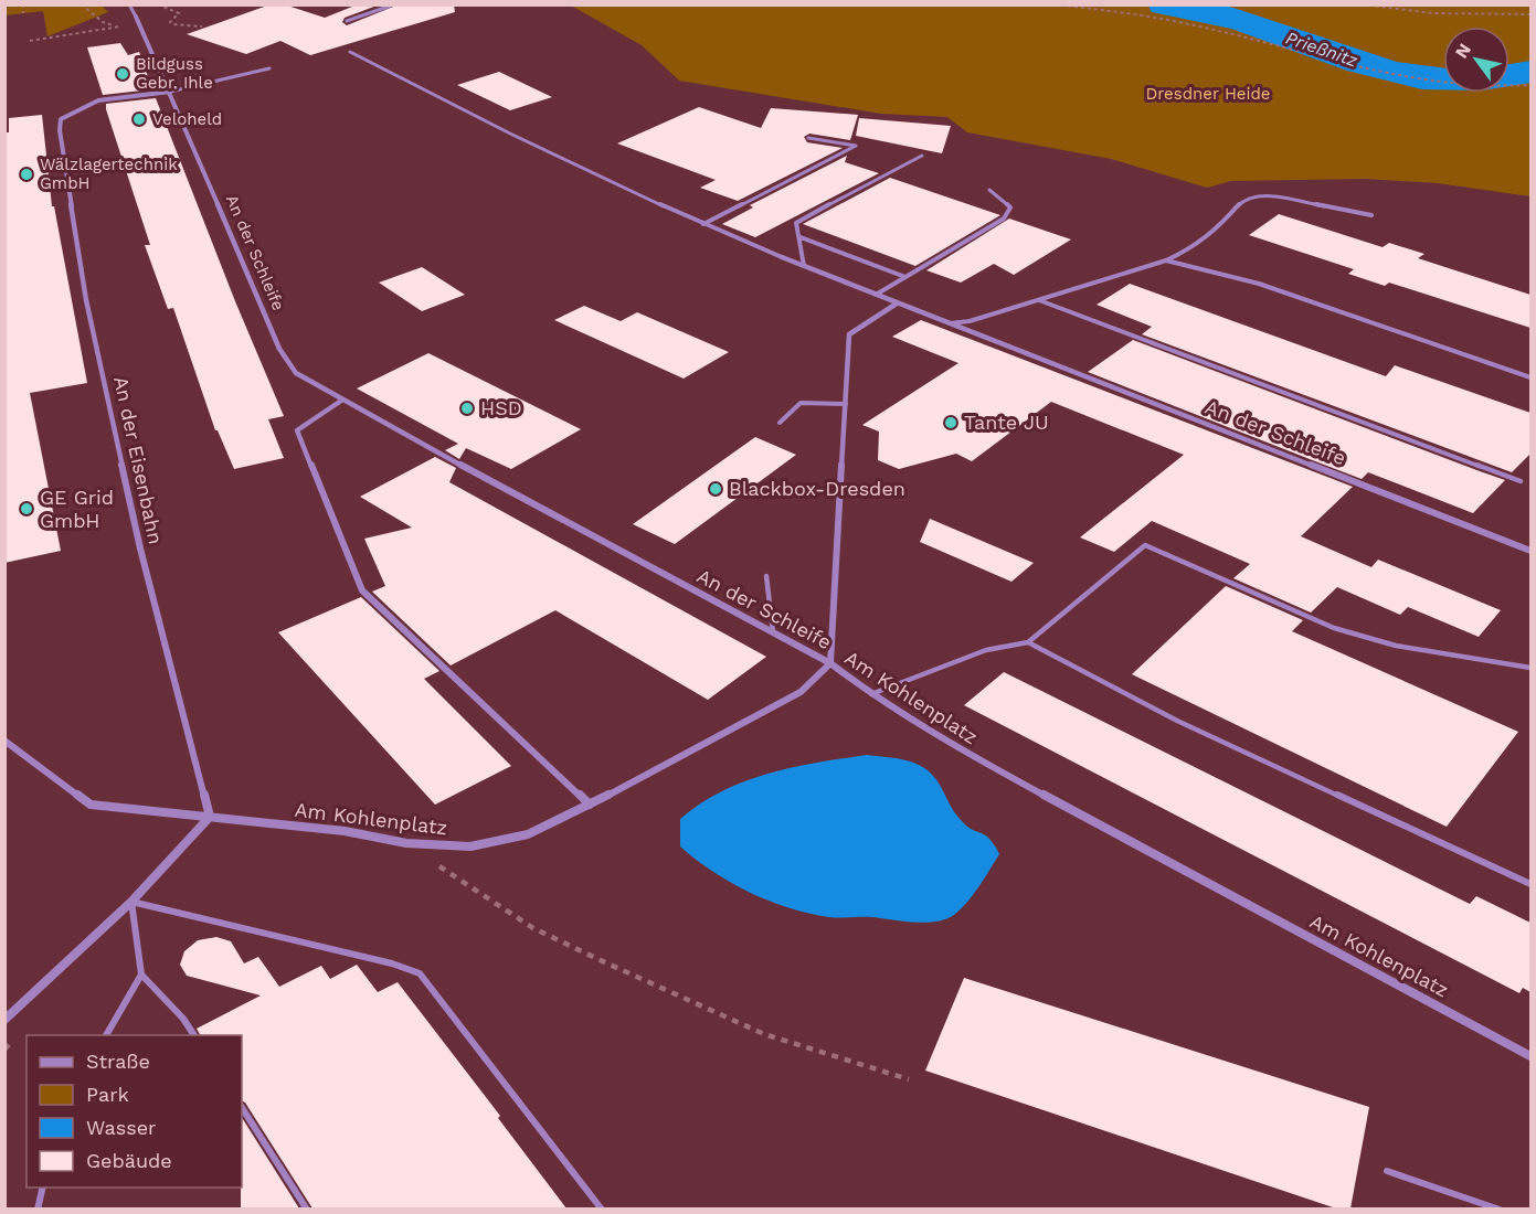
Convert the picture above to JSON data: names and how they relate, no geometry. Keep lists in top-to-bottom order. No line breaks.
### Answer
{"streets":{"street":["An der Schleife","An der Eisenbahn","Am Kohlenplatz"]},"crossings":[["An der Schleife","An der Eisenbahn"],["An der Schleife","Am Kohlenplatz"],["An der Eisenbahn","Am Kohlenplatz"]],"water":["Prießnitz"],"parks":["Dresdner Heide"],"places":["Bildguss Gebr. Ihle","Veloheld","Wälzlagertechnik GmbH","HSD","Tante JU","Blackbox-Dresden","GE Grid GmbH"],"legend":["Straße","Park","Wasser","Gebäude"],"north":"top left"}
